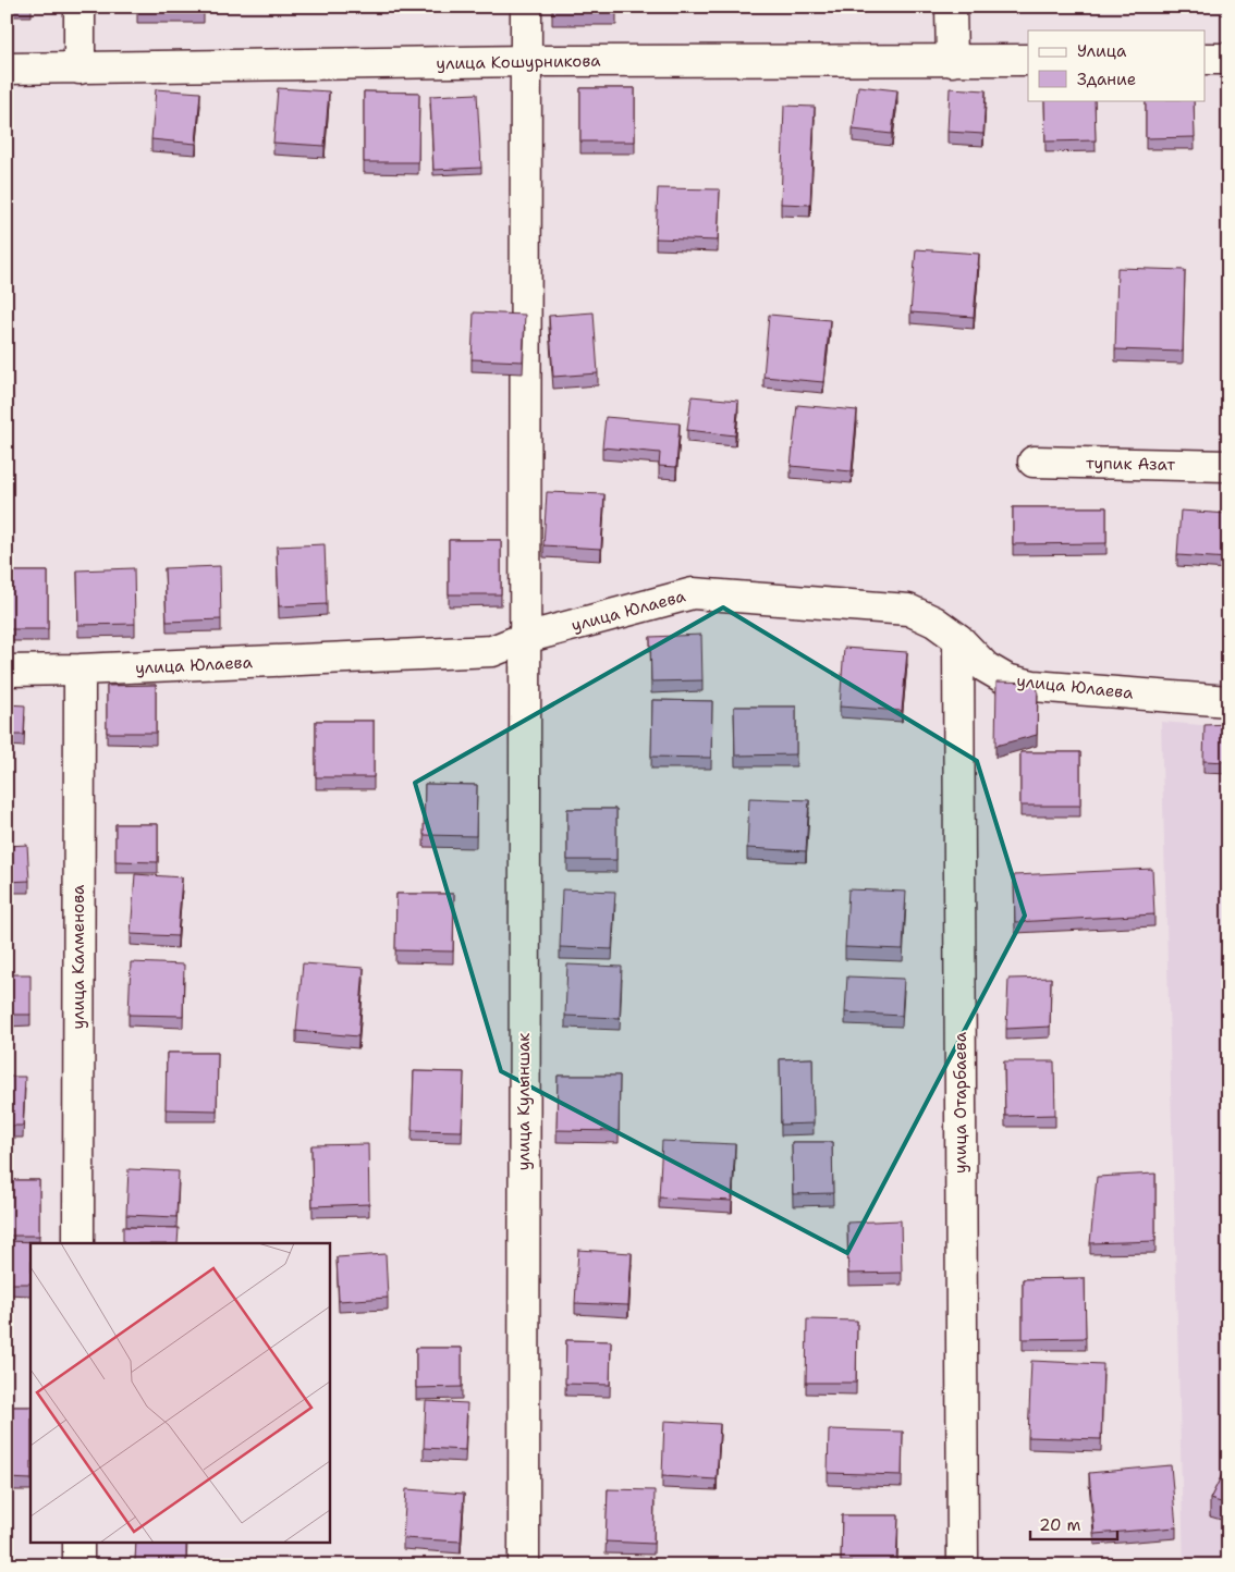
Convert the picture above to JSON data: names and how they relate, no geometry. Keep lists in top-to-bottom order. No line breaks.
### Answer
{"streets":{"street":["улица Кошурникова","тупик Азат","улица Юлаева","улица Калменова","улица Кулыншак","улица Отарбаева"]},"crossings":[["улица Кошурникова","улица Кулыншак"],["улица Юлаева","улица Калменова"],["улица Юлаева","улица Кулыншак"],["улица Юлаева","улица Отарбаева"]],"legend":["Улица","Здание"],"scale_bar":"20 m"}
